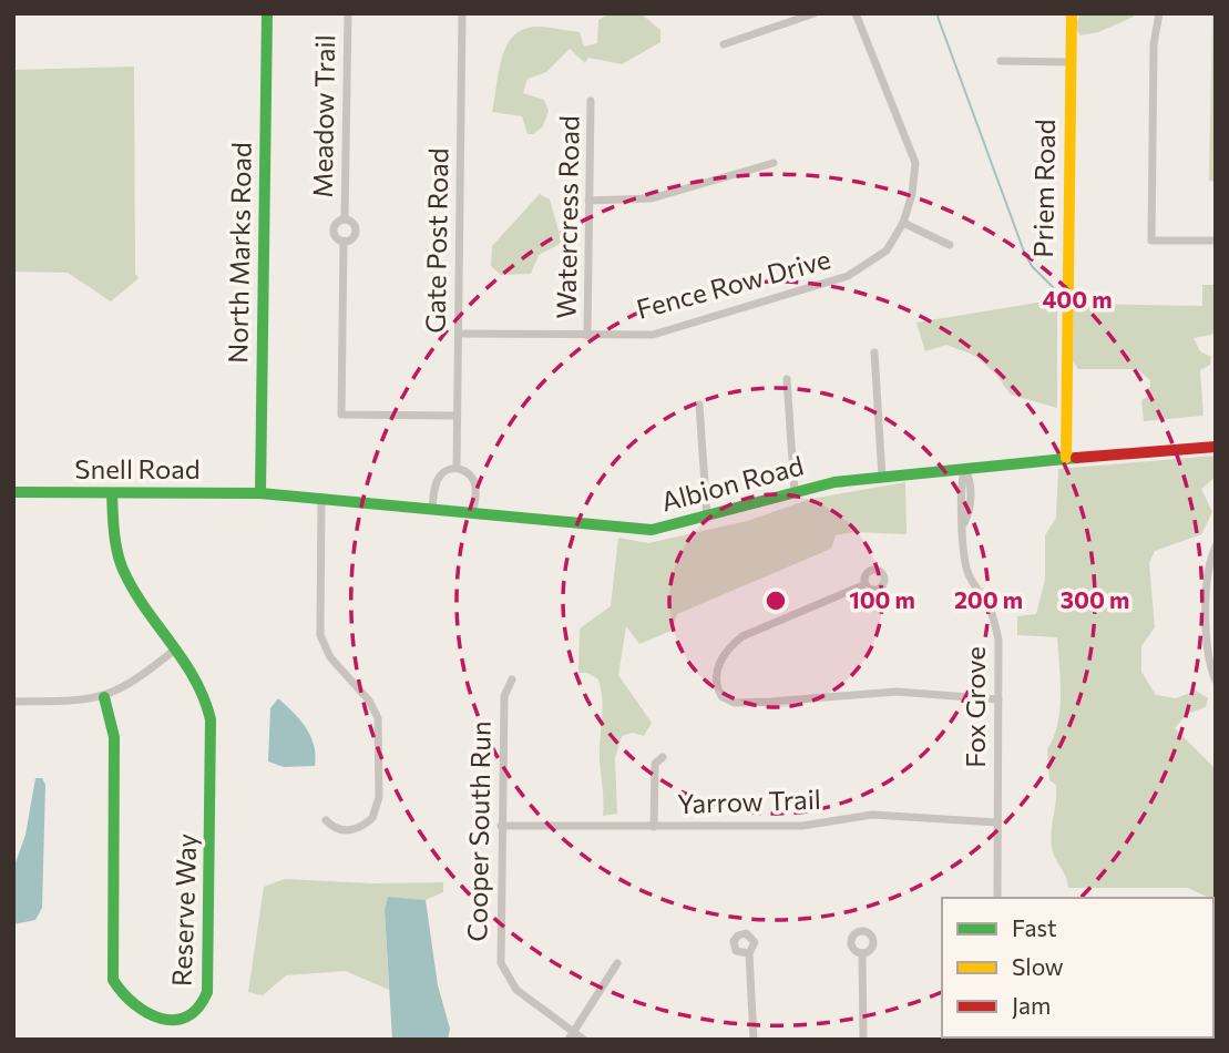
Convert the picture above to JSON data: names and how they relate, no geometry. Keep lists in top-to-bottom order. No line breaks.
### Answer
{"streets":{"street":["Meadow Trail","Priem Road","Watercress Road","Gate Post Road","North Marks Road","Fence Row Drive","Snell Road","Albion Road","Fox Grove","Yarrow Trail","Cooper South Run","Reserve Way"]},"crossings":[["Meadow Trail","Gate Post Road"],["Priem Road","Albion Road"],["Watercress Road","Fence Row Drive"],["Gate Post Road","Fence Row Drive"],["North Marks Road","Snell Road"],["North Marks Road","Albion Road"],["Snell Road","Albion Road"],["Snell Road","Reserve Way"],["Albion Road","Fox Grove"],["Fox Grove","Yarrow Trail"],["Yarrow Trail","Cooper South Run"]],"legend":["Fast","Slow","Jam"],"rings":["400 m","100 m","200 m","300 m"]}
